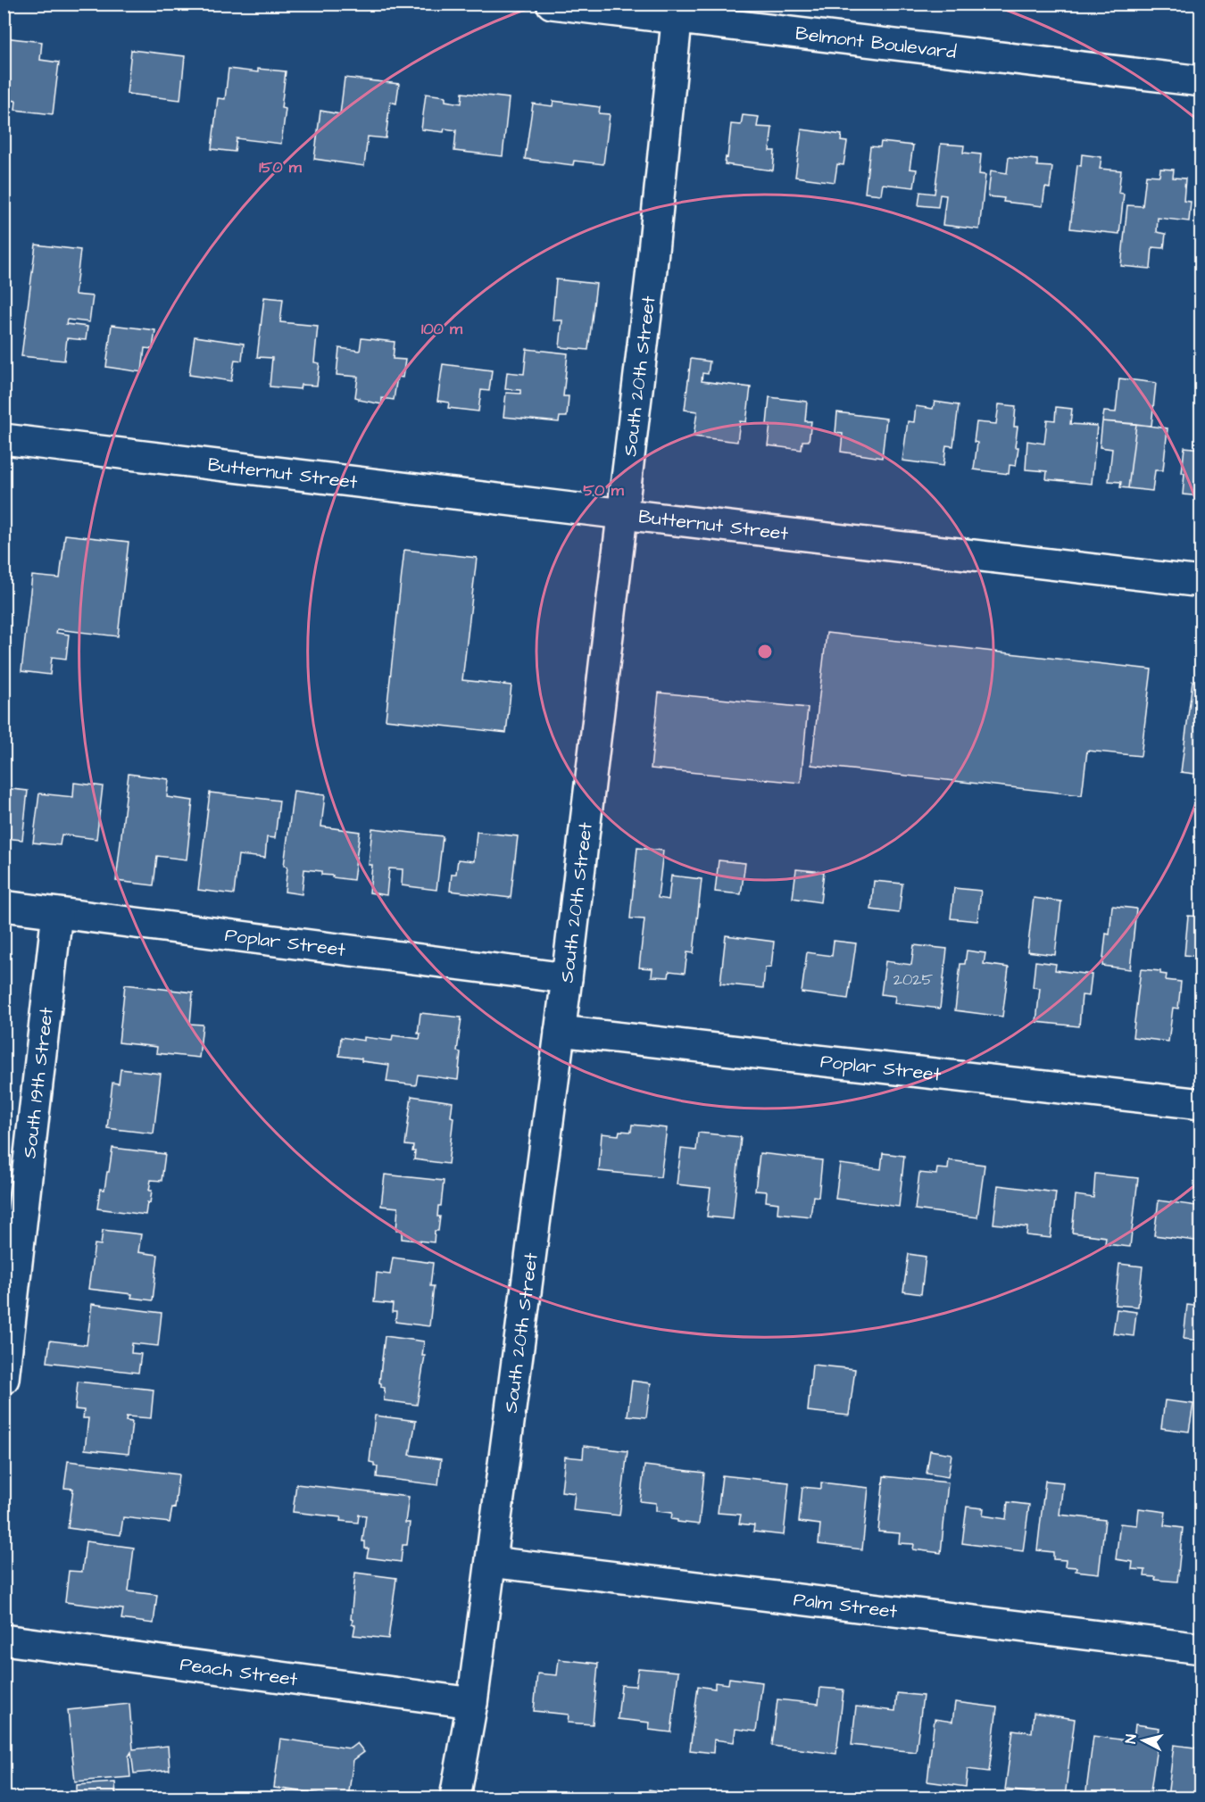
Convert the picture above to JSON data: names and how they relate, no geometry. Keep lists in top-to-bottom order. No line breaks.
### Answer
{"streets":{"street":["Belmont Boulevard","South 20th Street","Butternut Street","Poplar Street","South 19th Street","Palm Street","Peach Street"]},"crossings":[["Belmont Boulevard","South 20th Street"],["South 20th Street","Butternut Street"],["South 20th Street","Poplar Street"],["South 20th Street","Palm Street"],["South 20th Street","Peach Street"],["Poplar Street","South 19th Street"]],"house_numbers":["2025"],"north":"left","rings":["150 m","100 m","50 m"]}
